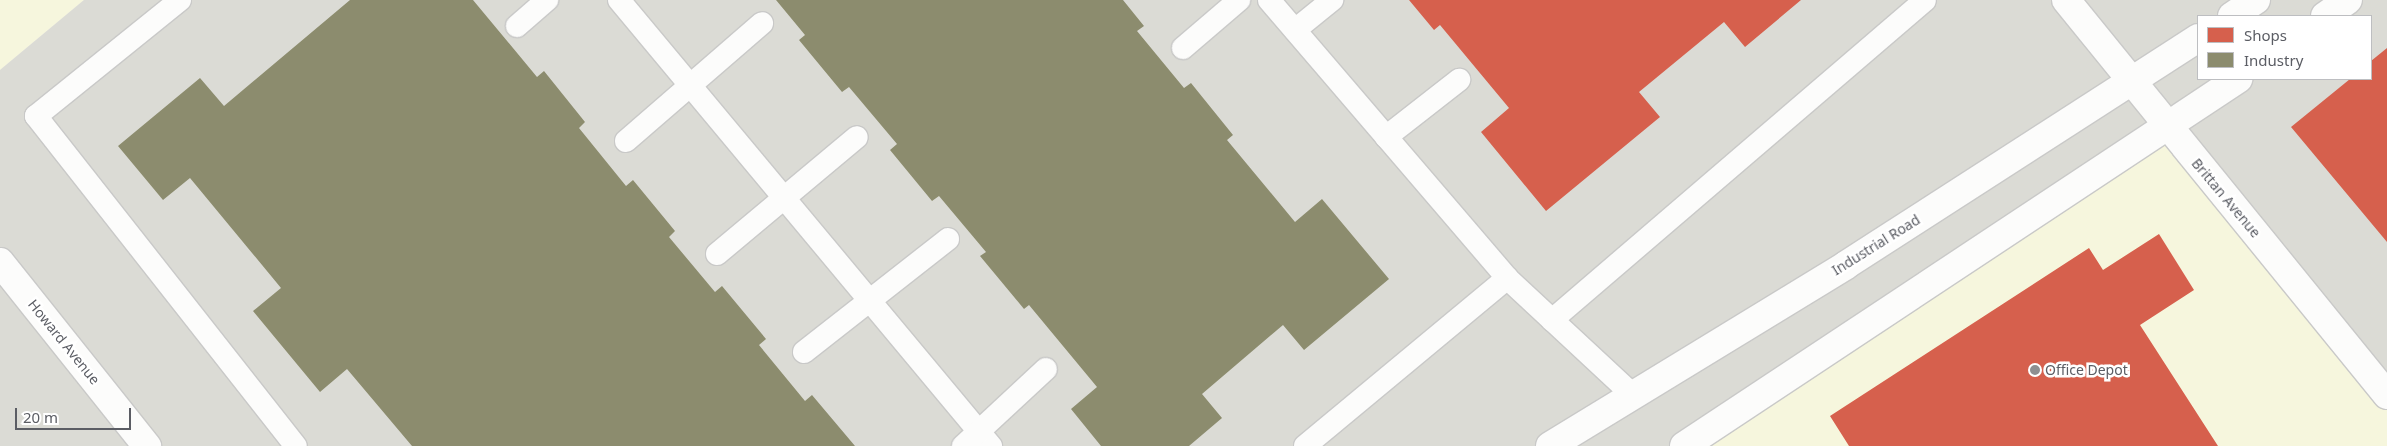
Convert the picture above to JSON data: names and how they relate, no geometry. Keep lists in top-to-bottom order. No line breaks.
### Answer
{"streets":{"main road":["Brittan Avenue","Industrial Road","Howard Avenue"]},"crossings":[["Brittan Avenue","Industrial Road"]],"places":["Office Depot"],"legend":["Shops","Industry"],"scale_bar":"20 m"}
